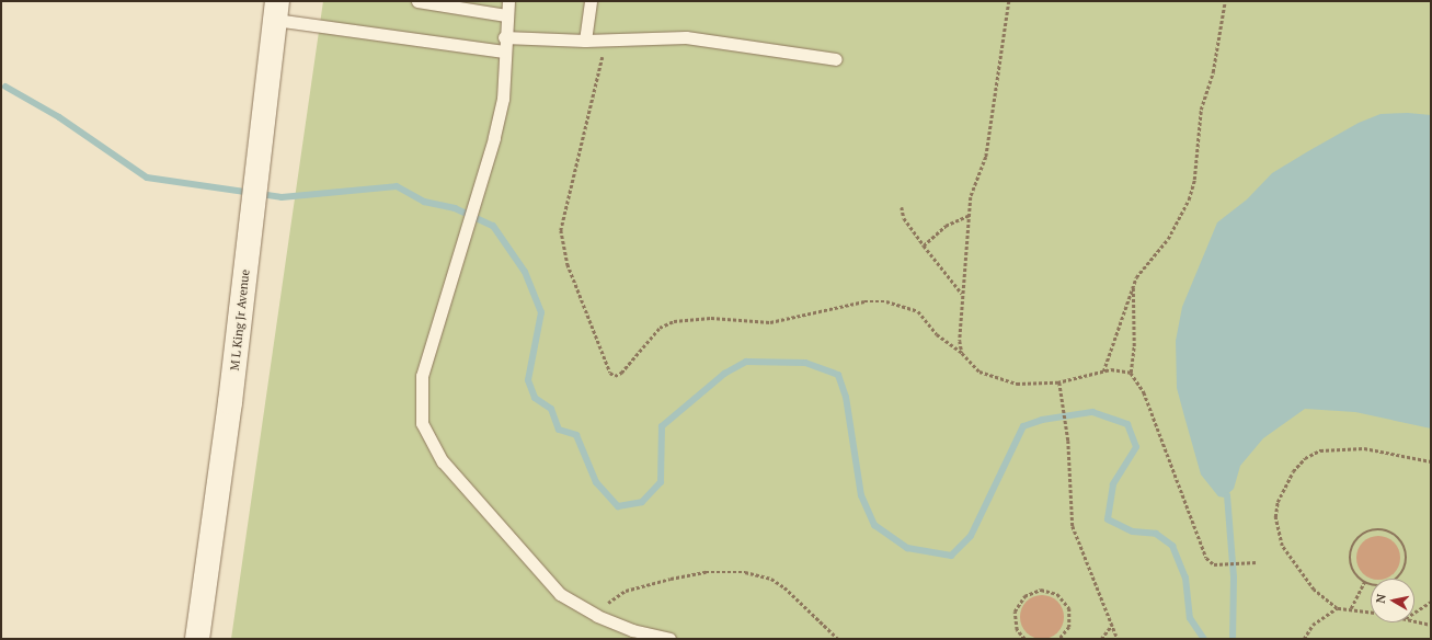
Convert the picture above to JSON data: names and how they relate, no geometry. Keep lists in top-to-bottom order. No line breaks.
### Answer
{"streets":{"street":["M L King Jr Avenue"]},"north":"left"}
